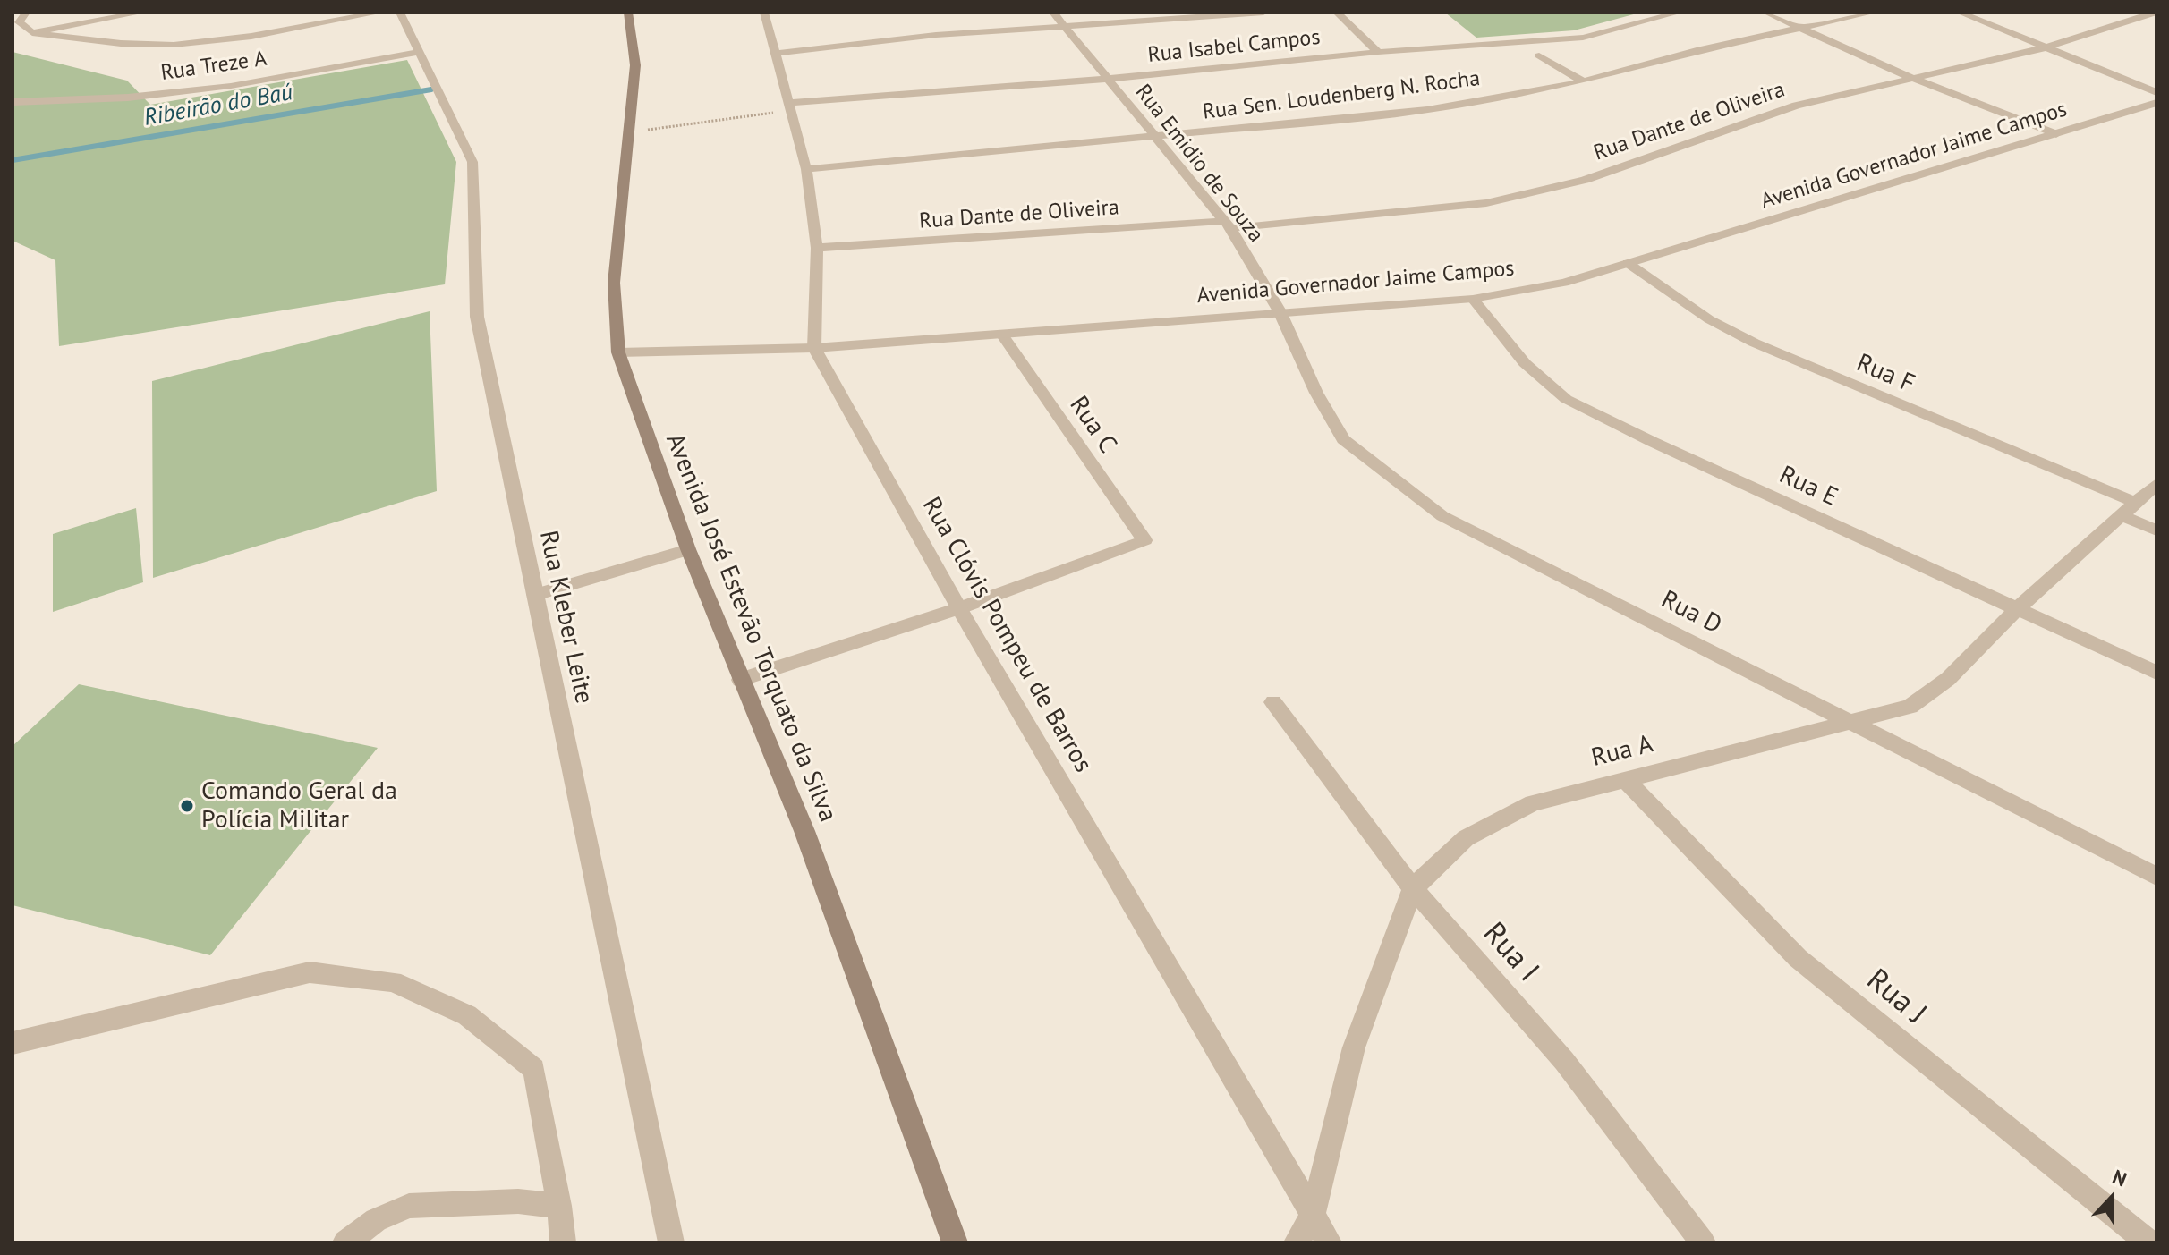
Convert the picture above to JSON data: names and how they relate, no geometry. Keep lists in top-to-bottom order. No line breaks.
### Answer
{"streets":{"main road":["Avenida José Estevão Torquato da Silva"],"street":["Rua Isabel Campos","Rua Treze A","Rua Sen. Loudenberg N. Rocha","Rua Dante de Oliveira","Avenida Governador Jaime Campos","Rua Emidio de Souza","Rua F","Rua C","Rua E","Rua D","Rua Kleber Leite","Rua Clóvis Pompeu de Barros","Rua A","Rua I","Rua J"]},"crossings":[["Rua Isabel Campos","Rua Emidio de Souza"],["Rua Treze A","Rua Kleber Leite"],["Rua Sen. Loudenberg N. Rocha","Rua Emidio de Souza"],["Rua Dante de Oliveira","Rua Emidio de Souza"],["Avenida Governador Jaime Campos","Rua Emidio de Souza"],["Avenida Governador Jaime Campos","Rua F"],["Avenida Governador Jaime Campos","Rua C"],["Avenida Governador Jaime Campos","Rua E"],["Avenida Governador Jaime Campos","Rua D"],["Avenida Governador Jaime Campos","Avenida José Estevão Torquato da Silva"],["Avenida Governador Jaime Campos","Rua Clóvis Pompeu de Barros"],["Rua Emidio de Souza","Rua D"],["Rua F","Rua A"],["Rua C","Rua Clóvis Pompeu de Barros"],["Rua E","Rua A"],["Rua D","Rua A"],["Rua Clóvis Pompeu de Barros","Rua A"],["Rua A","Rua I"],["Rua A","Rua J"]],"water":["Ribeirão do Baú"],"places":["Comando Geral da Polícia Militar"],"north":"top"}
